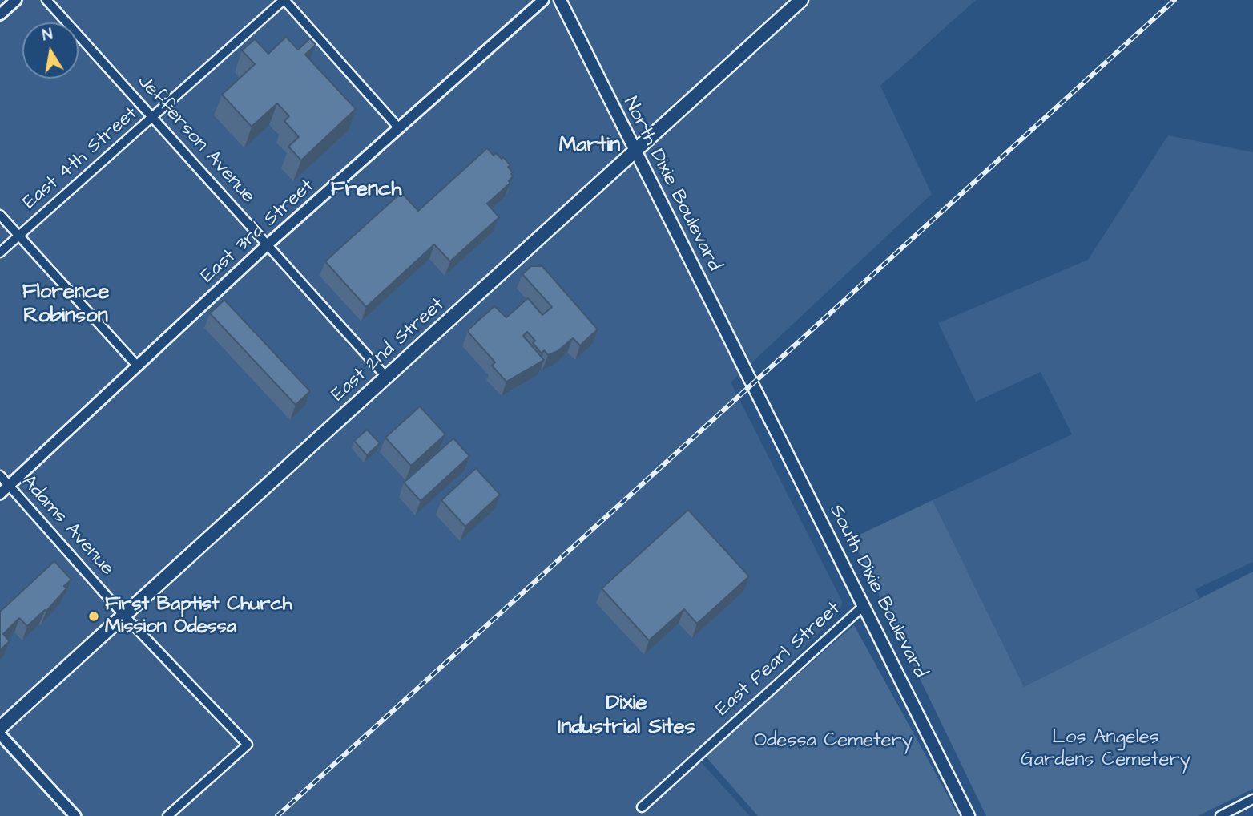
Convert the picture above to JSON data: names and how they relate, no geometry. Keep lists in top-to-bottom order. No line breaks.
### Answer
{"streets":{"main road":["North Dixie Boulevard","East 2nd Street","South Dixie Boulevard"],"street":["Jefferson Avenue","East 4th Street","East 3rd Street","Adams Avenue","East Pearl Street"]},"crossings":[["Jefferson Avenue","East 4th Street"],["Jefferson Avenue","East 3rd Street"],["Jefferson Avenue","East 2nd Street"],["North Dixie Boulevard","East 2nd Street"],["North Dixie Boulevard","South Dixie Boulevard"],["East 3rd Street","Adams Avenue"],["East 2nd Street","Adams Avenue"],["South Dixie Boulevard","East Pearl Street"]],"districts":["Martin","French","Florence Robinson","Dixie Industrial Sites"],"parks":["Los Angeles Gardens Cemetery","Odessa Cemetery"],"places":["First Baptist Church Mission Odessa"],"north":"top"}
